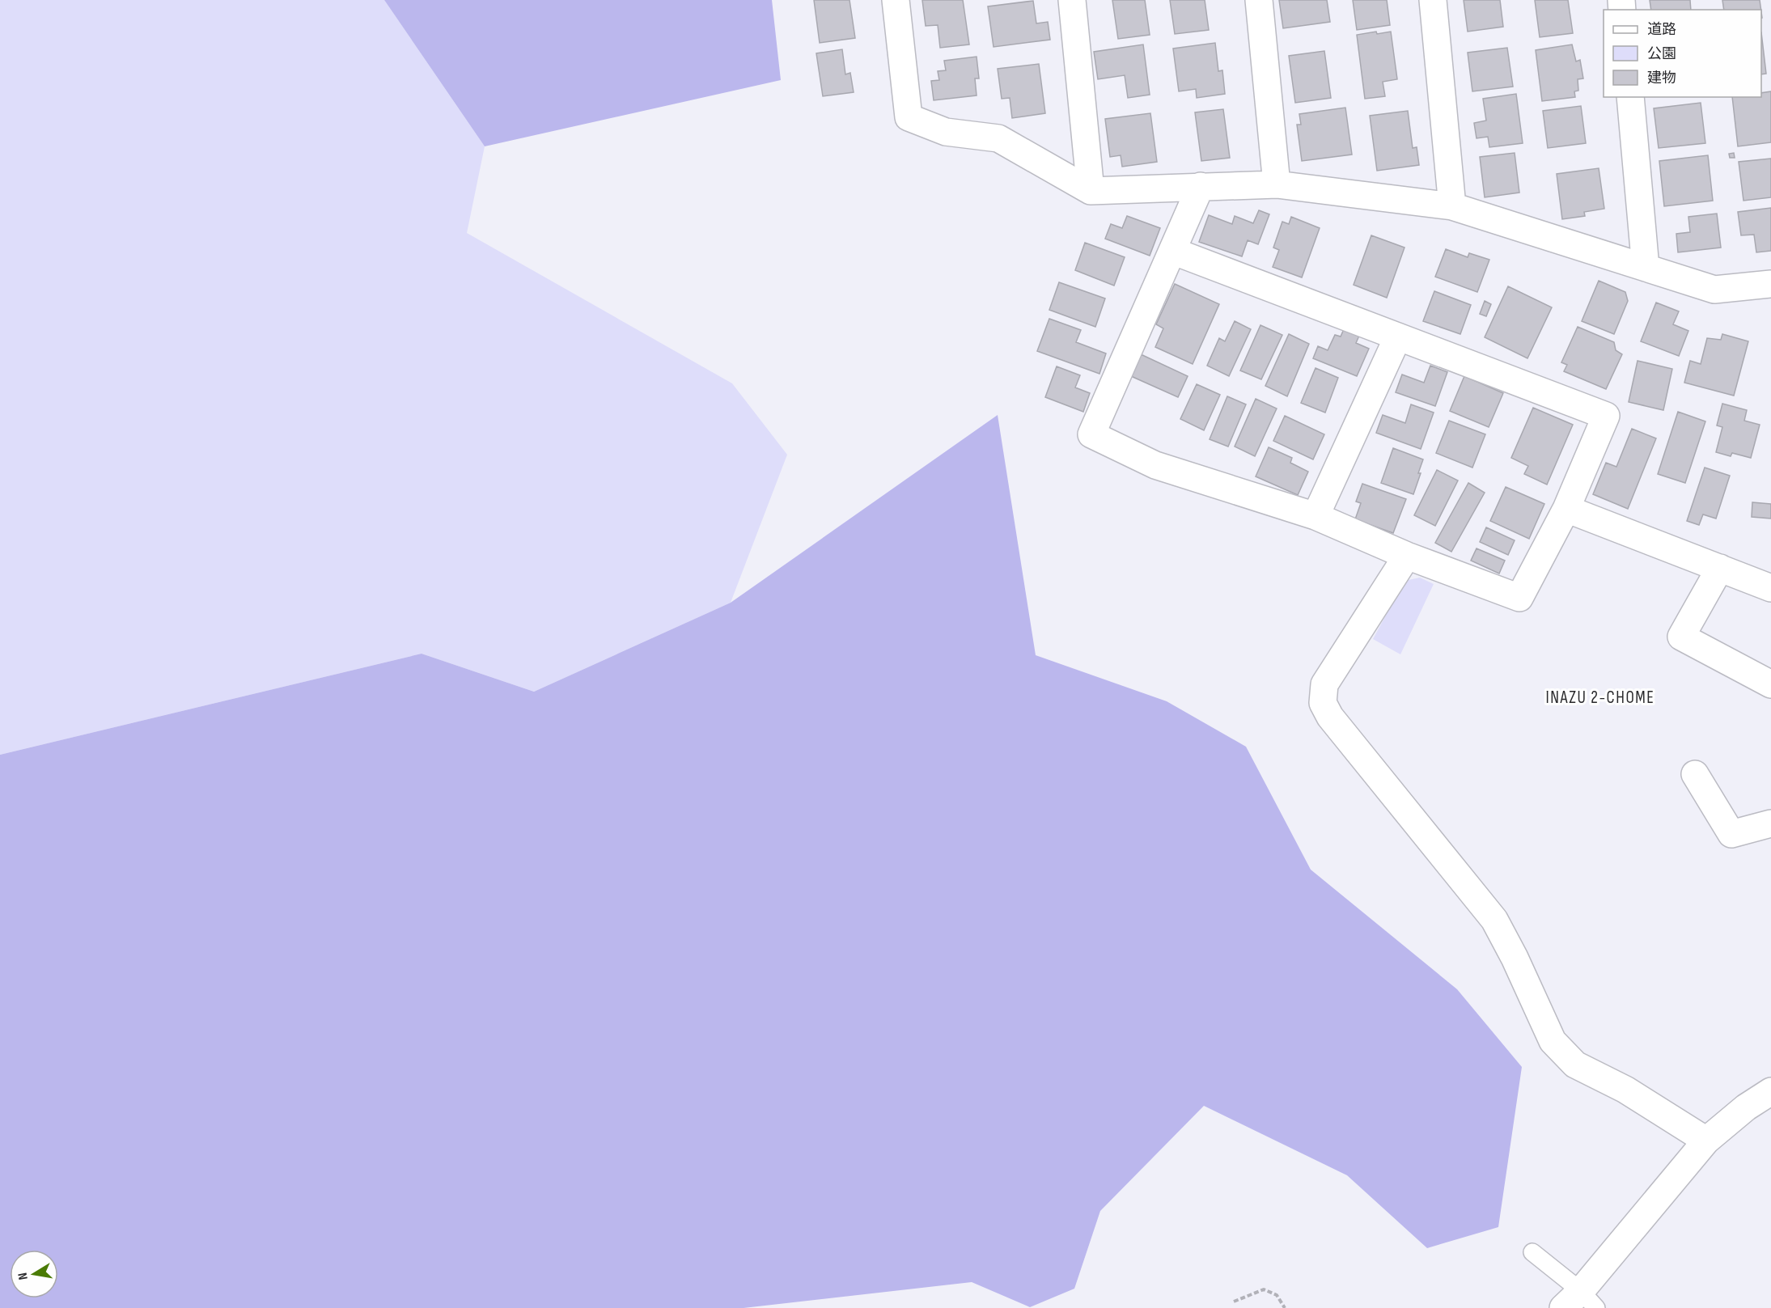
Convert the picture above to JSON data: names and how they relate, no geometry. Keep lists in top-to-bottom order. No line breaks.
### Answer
{"districts":["INAZU 2-CHOME"],"legend":["道路","公園","建物"],"north":"left"}
